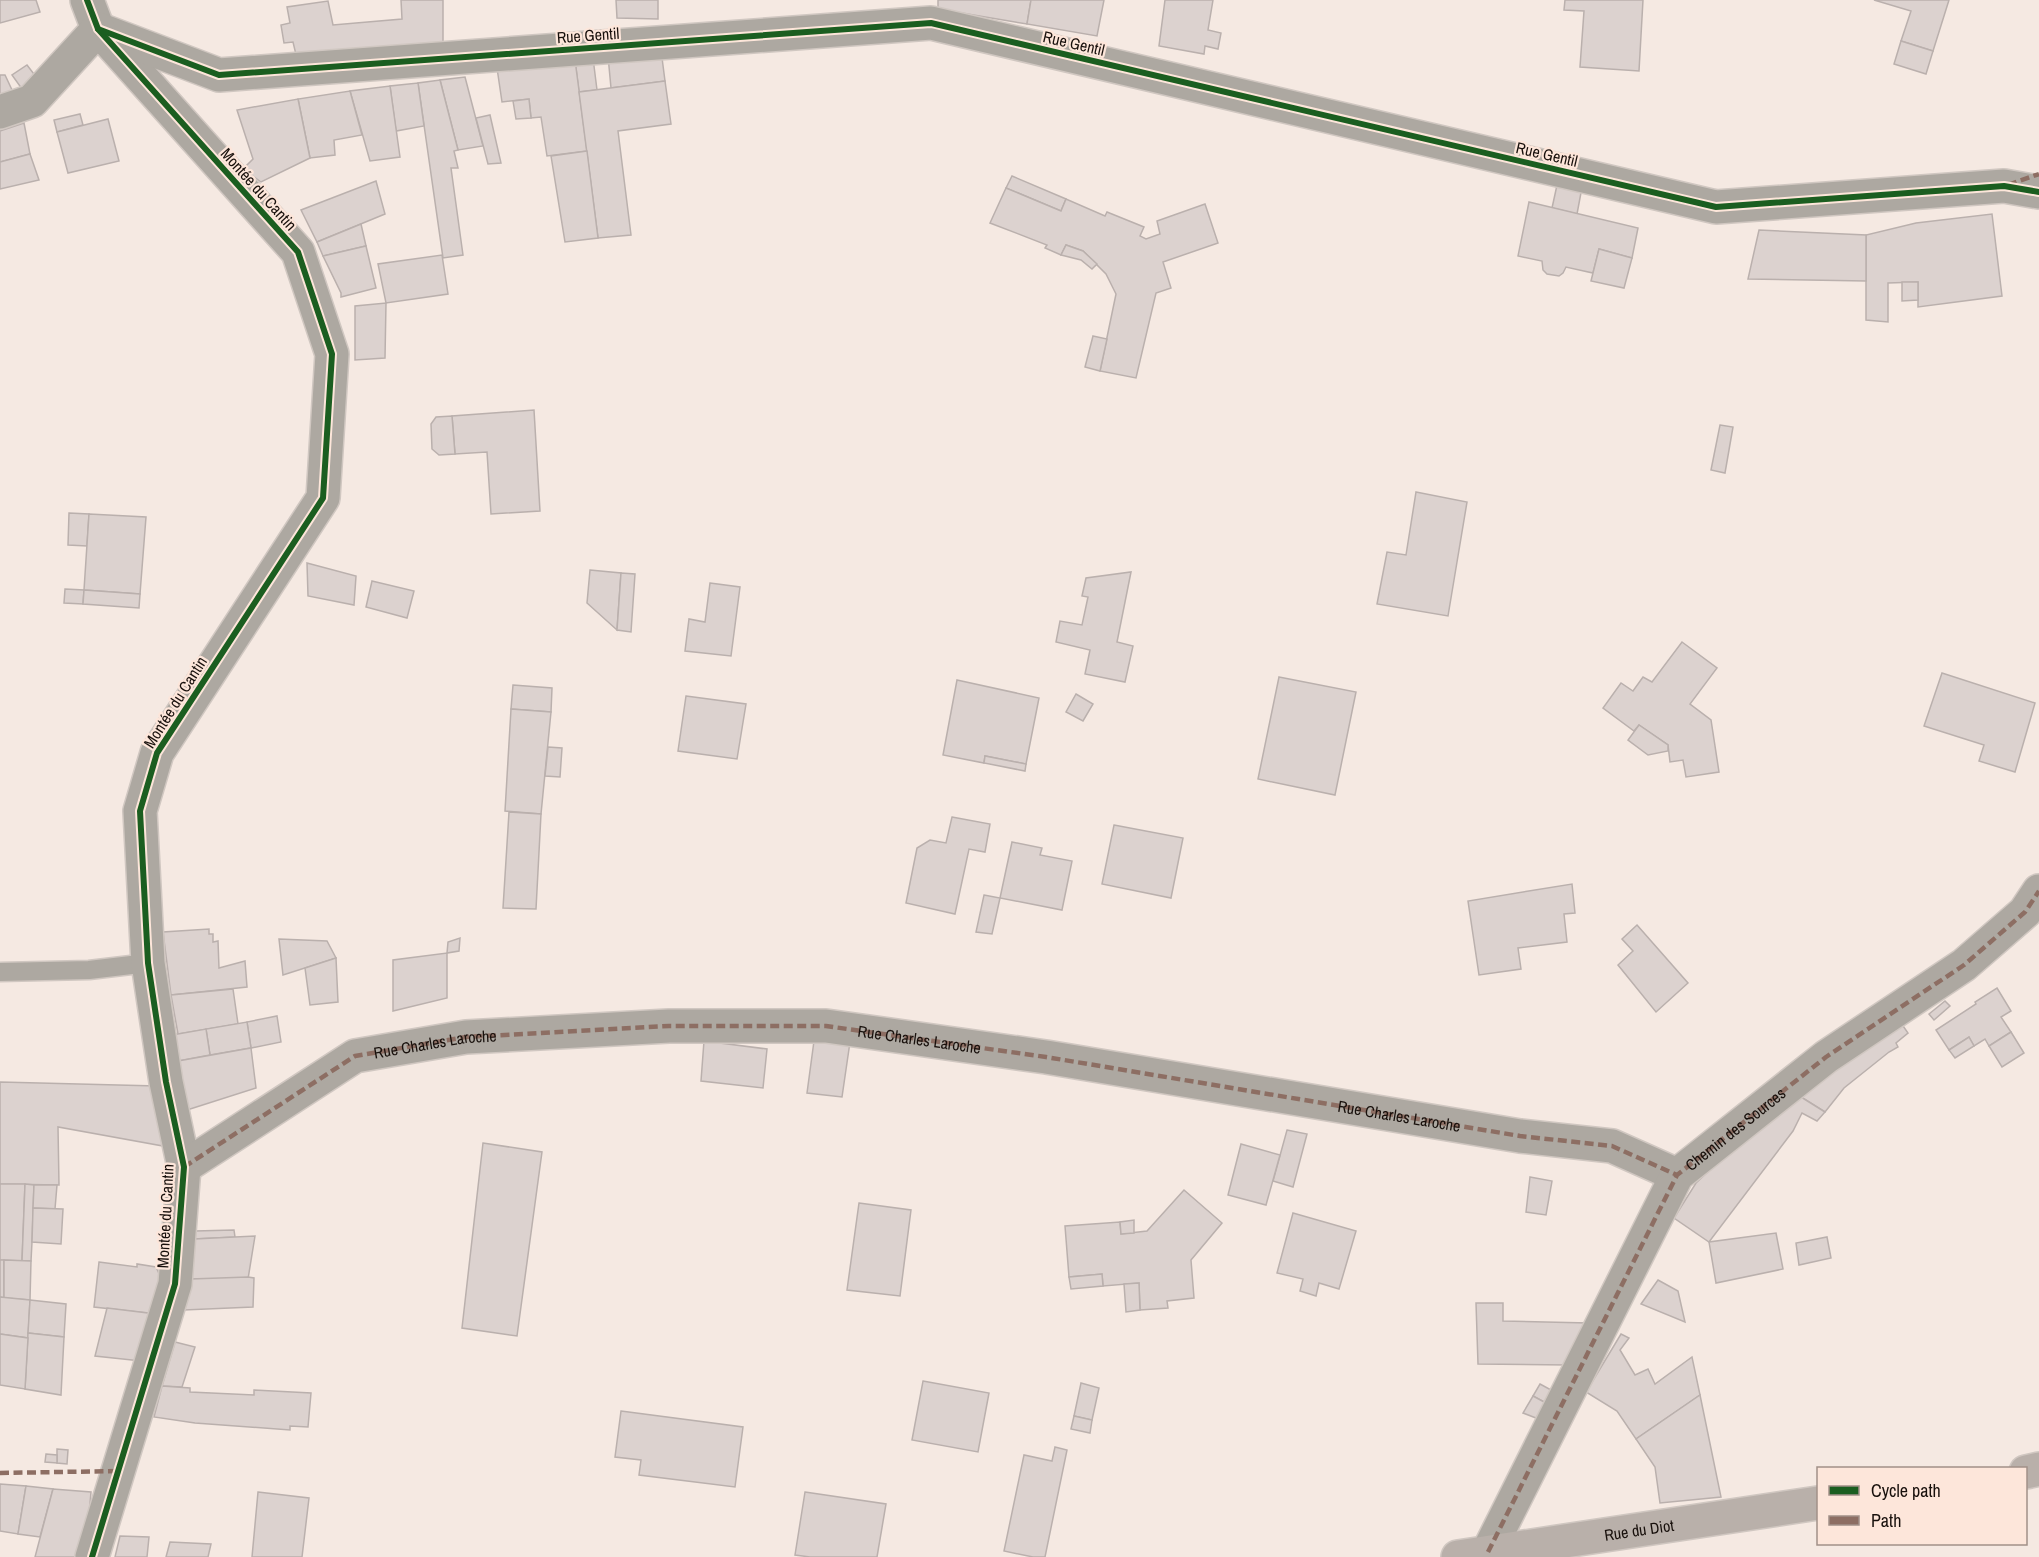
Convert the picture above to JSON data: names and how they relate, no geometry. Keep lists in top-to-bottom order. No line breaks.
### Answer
{"streets":{"street":["Rue Gentil","Montée du Cantin","Rue Charles Laroche","Chemin des Sources","Rue du Diot"]},"crossings":[["Rue Gentil","Montée du Cantin"],["Montée du Cantin","Rue Charles Laroche"],["Rue Charles Laroche","Chemin des Sources"],["Chemin des Sources","Rue du Diot"]],"legend":["Cycle path","Path"]}
